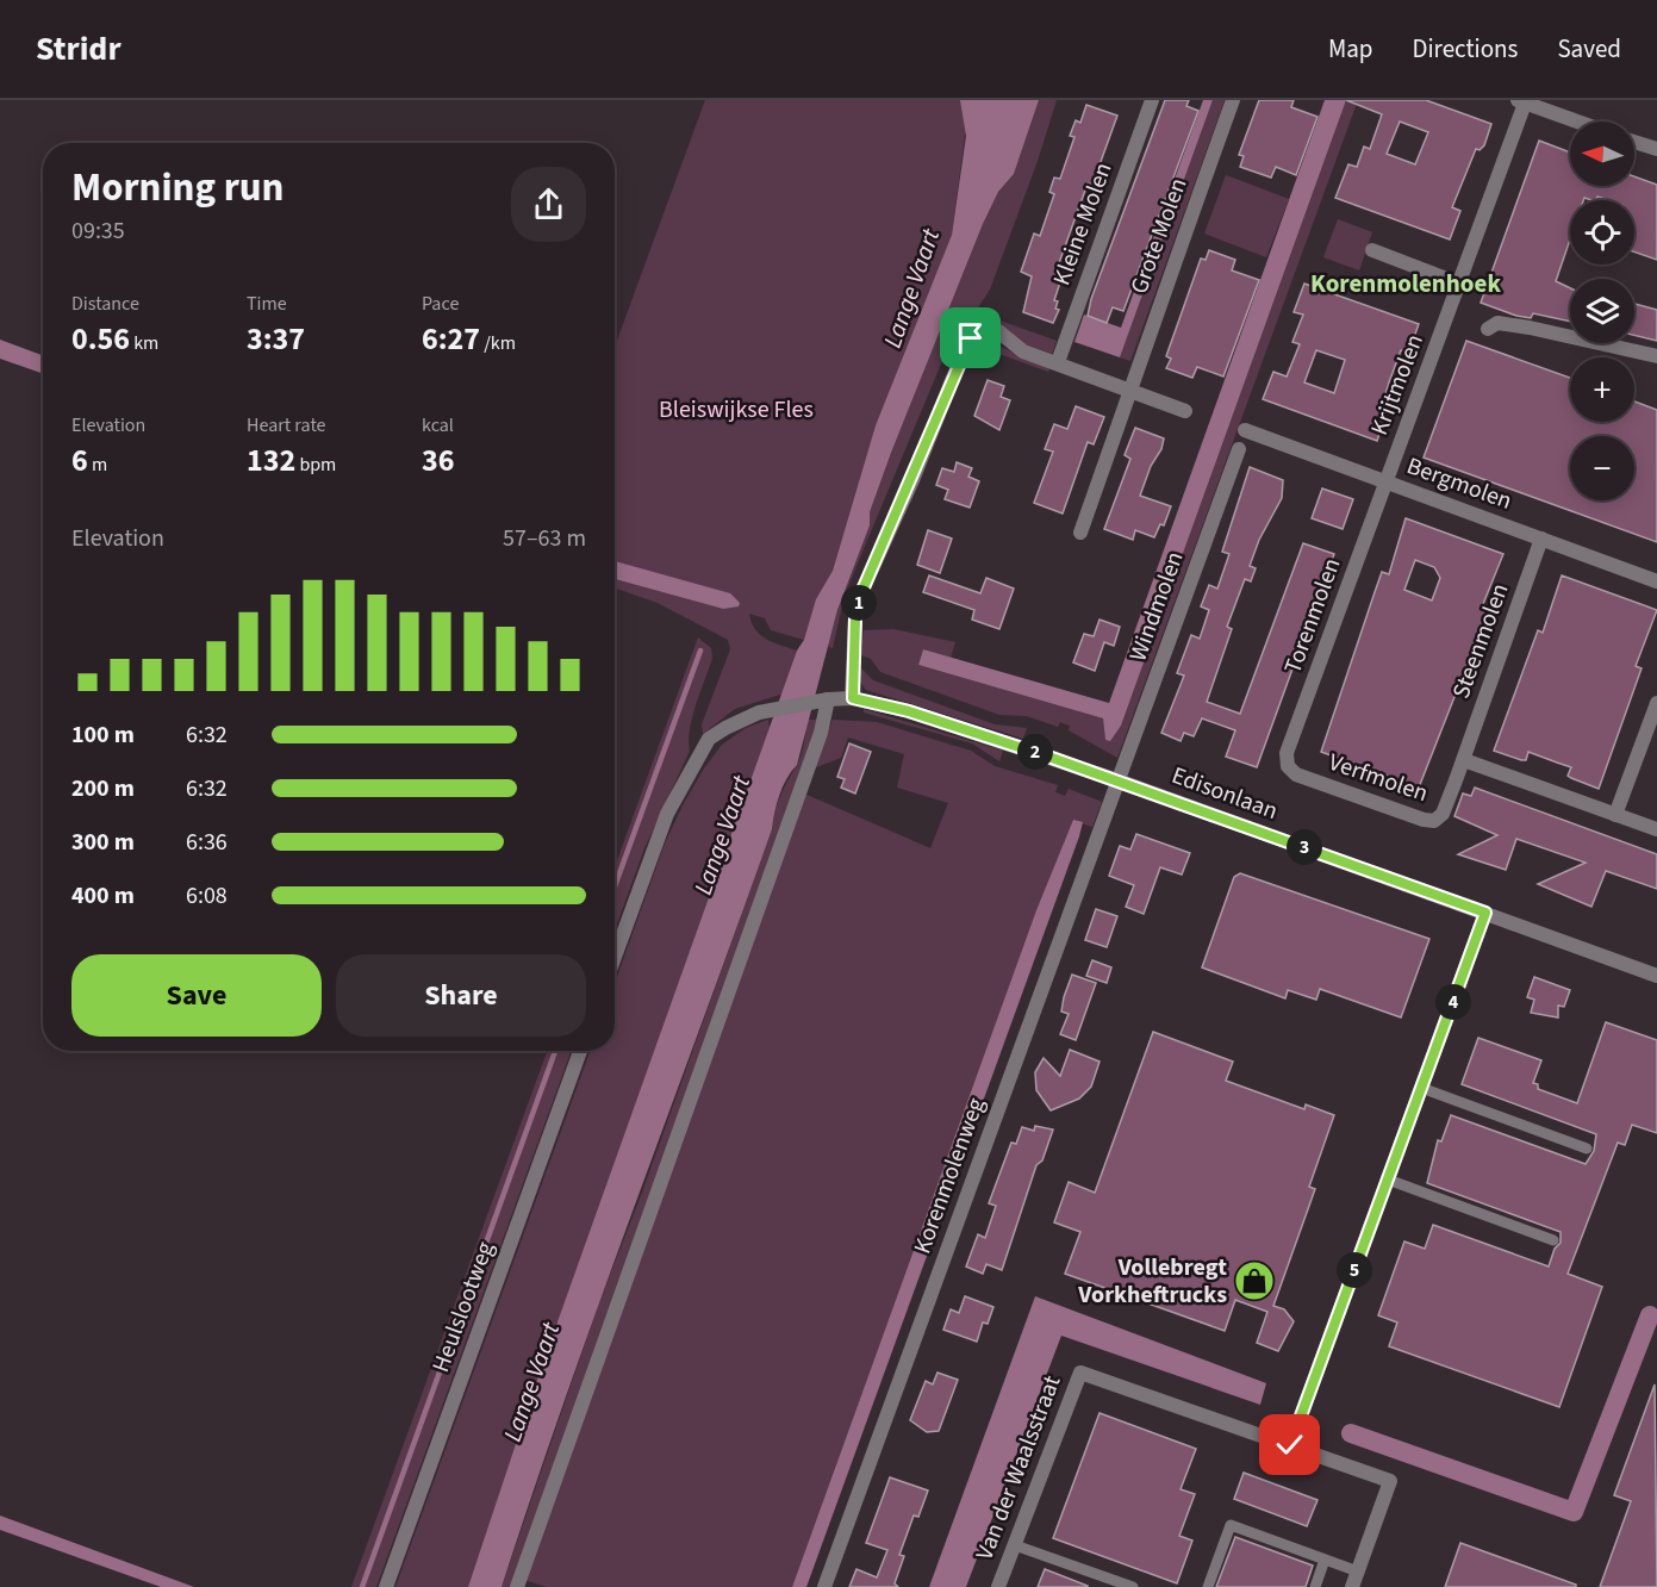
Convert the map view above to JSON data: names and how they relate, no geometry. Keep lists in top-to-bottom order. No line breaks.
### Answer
{"streets":{"street":["Kleine Molen","Grote Molen","Krijtmolen","Bergmolen","Windmolen","Torenmolen","Steenmolen","Verfmolen","Edisonlaan","Korenmolenweg","Heulslootweg","Van der Waalsstraat"]},"crossings":[["Krijtmolen","Bergmolen"],["Krijtmolen","Torenmolen"],["Bergmolen","Torenmolen"],["Bergmolen","Steenmolen"],["Windmolen","Edisonlaan"],["Windmolen","Korenmolenweg"],["Torenmolen","Verfmolen"],["Steenmolen","Verfmolen"],["Edisonlaan","Korenmolenweg"]],"districts":["Korenmolenhoek"],"water":["Lange Vaart"],"parks":["Bleiswijkse Fles"],"places":{"shop":["Vollebregt Vorkheftrucks"]},"north":"left","page":{"header":"Stridr","nav":["Map","Directions","Saved"],"map_buttons":["+","−"],"heading":["Morning run","09:35"],"stats":[["Distance","0.56 km"],["Time","3:37"],["Pace","6:27 /km"],["Elevation","6 m"],["Heart rate","132 bpm"],["kcal","36"]],"chart":["Elevation","57–63 m"],"pins":["1","2","3","4","5"],"list":[{"name":"100 m","note":"6:32"},{"name":"200 m","note":"6:32"},{"name":"300 m","note":"6:36"},{"name":"400 m","note":"6:08"}],"buttons":["Save","Share"]}}
